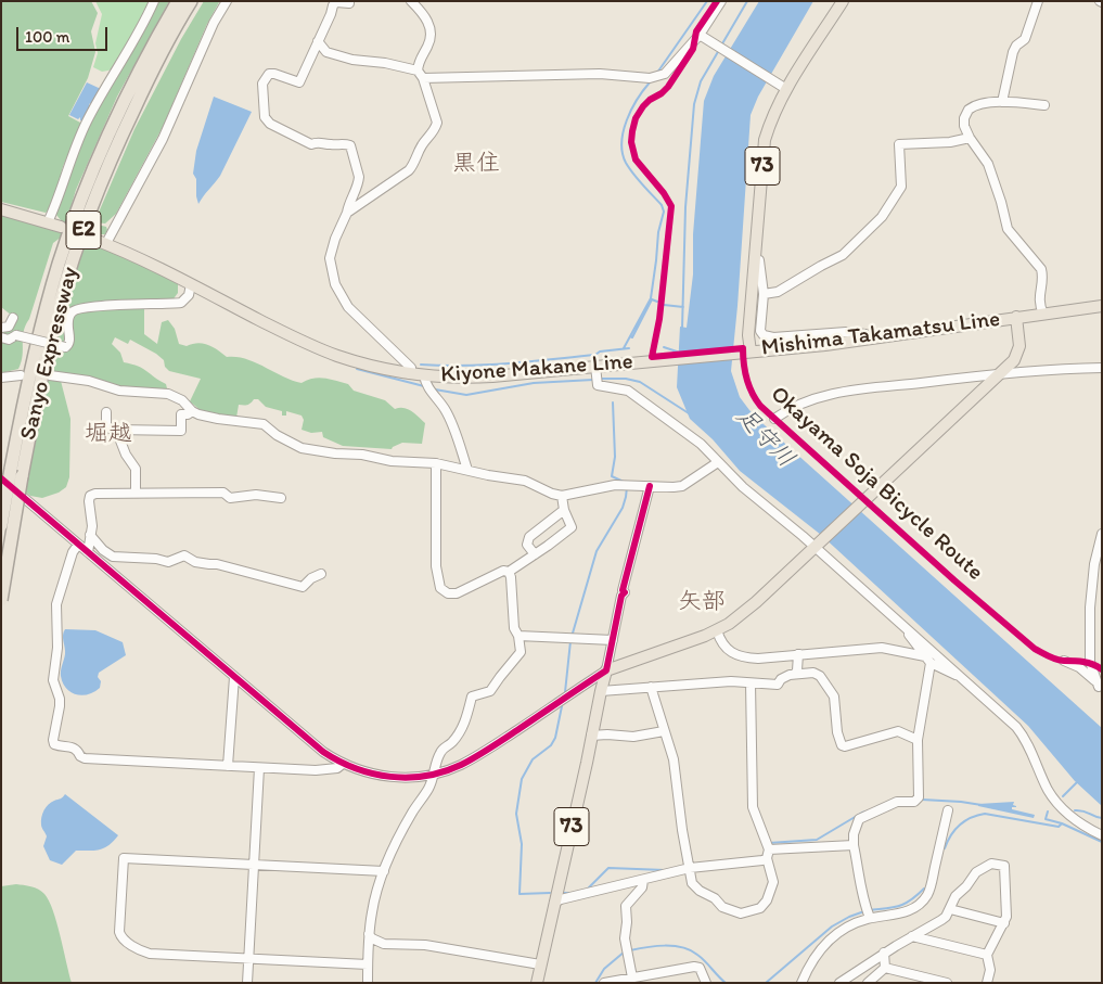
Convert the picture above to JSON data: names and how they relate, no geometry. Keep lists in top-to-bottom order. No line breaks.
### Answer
{"streets":{"highway":["E2","Sanyo Expressway"],"main road":["73","Mishima Takamatsu Line","Kiyone Makane Line"],"cycle path":["Okayama Soja Bicycle Route"]},"crossings":[["73","Mishima Takamatsu Line"],["Mishima Takamatsu Line","Kiyone Makane Line"]],"districts":["黒住","堀越","矢部"],"water":["足守川"],"scale_bar":"100 m"}
